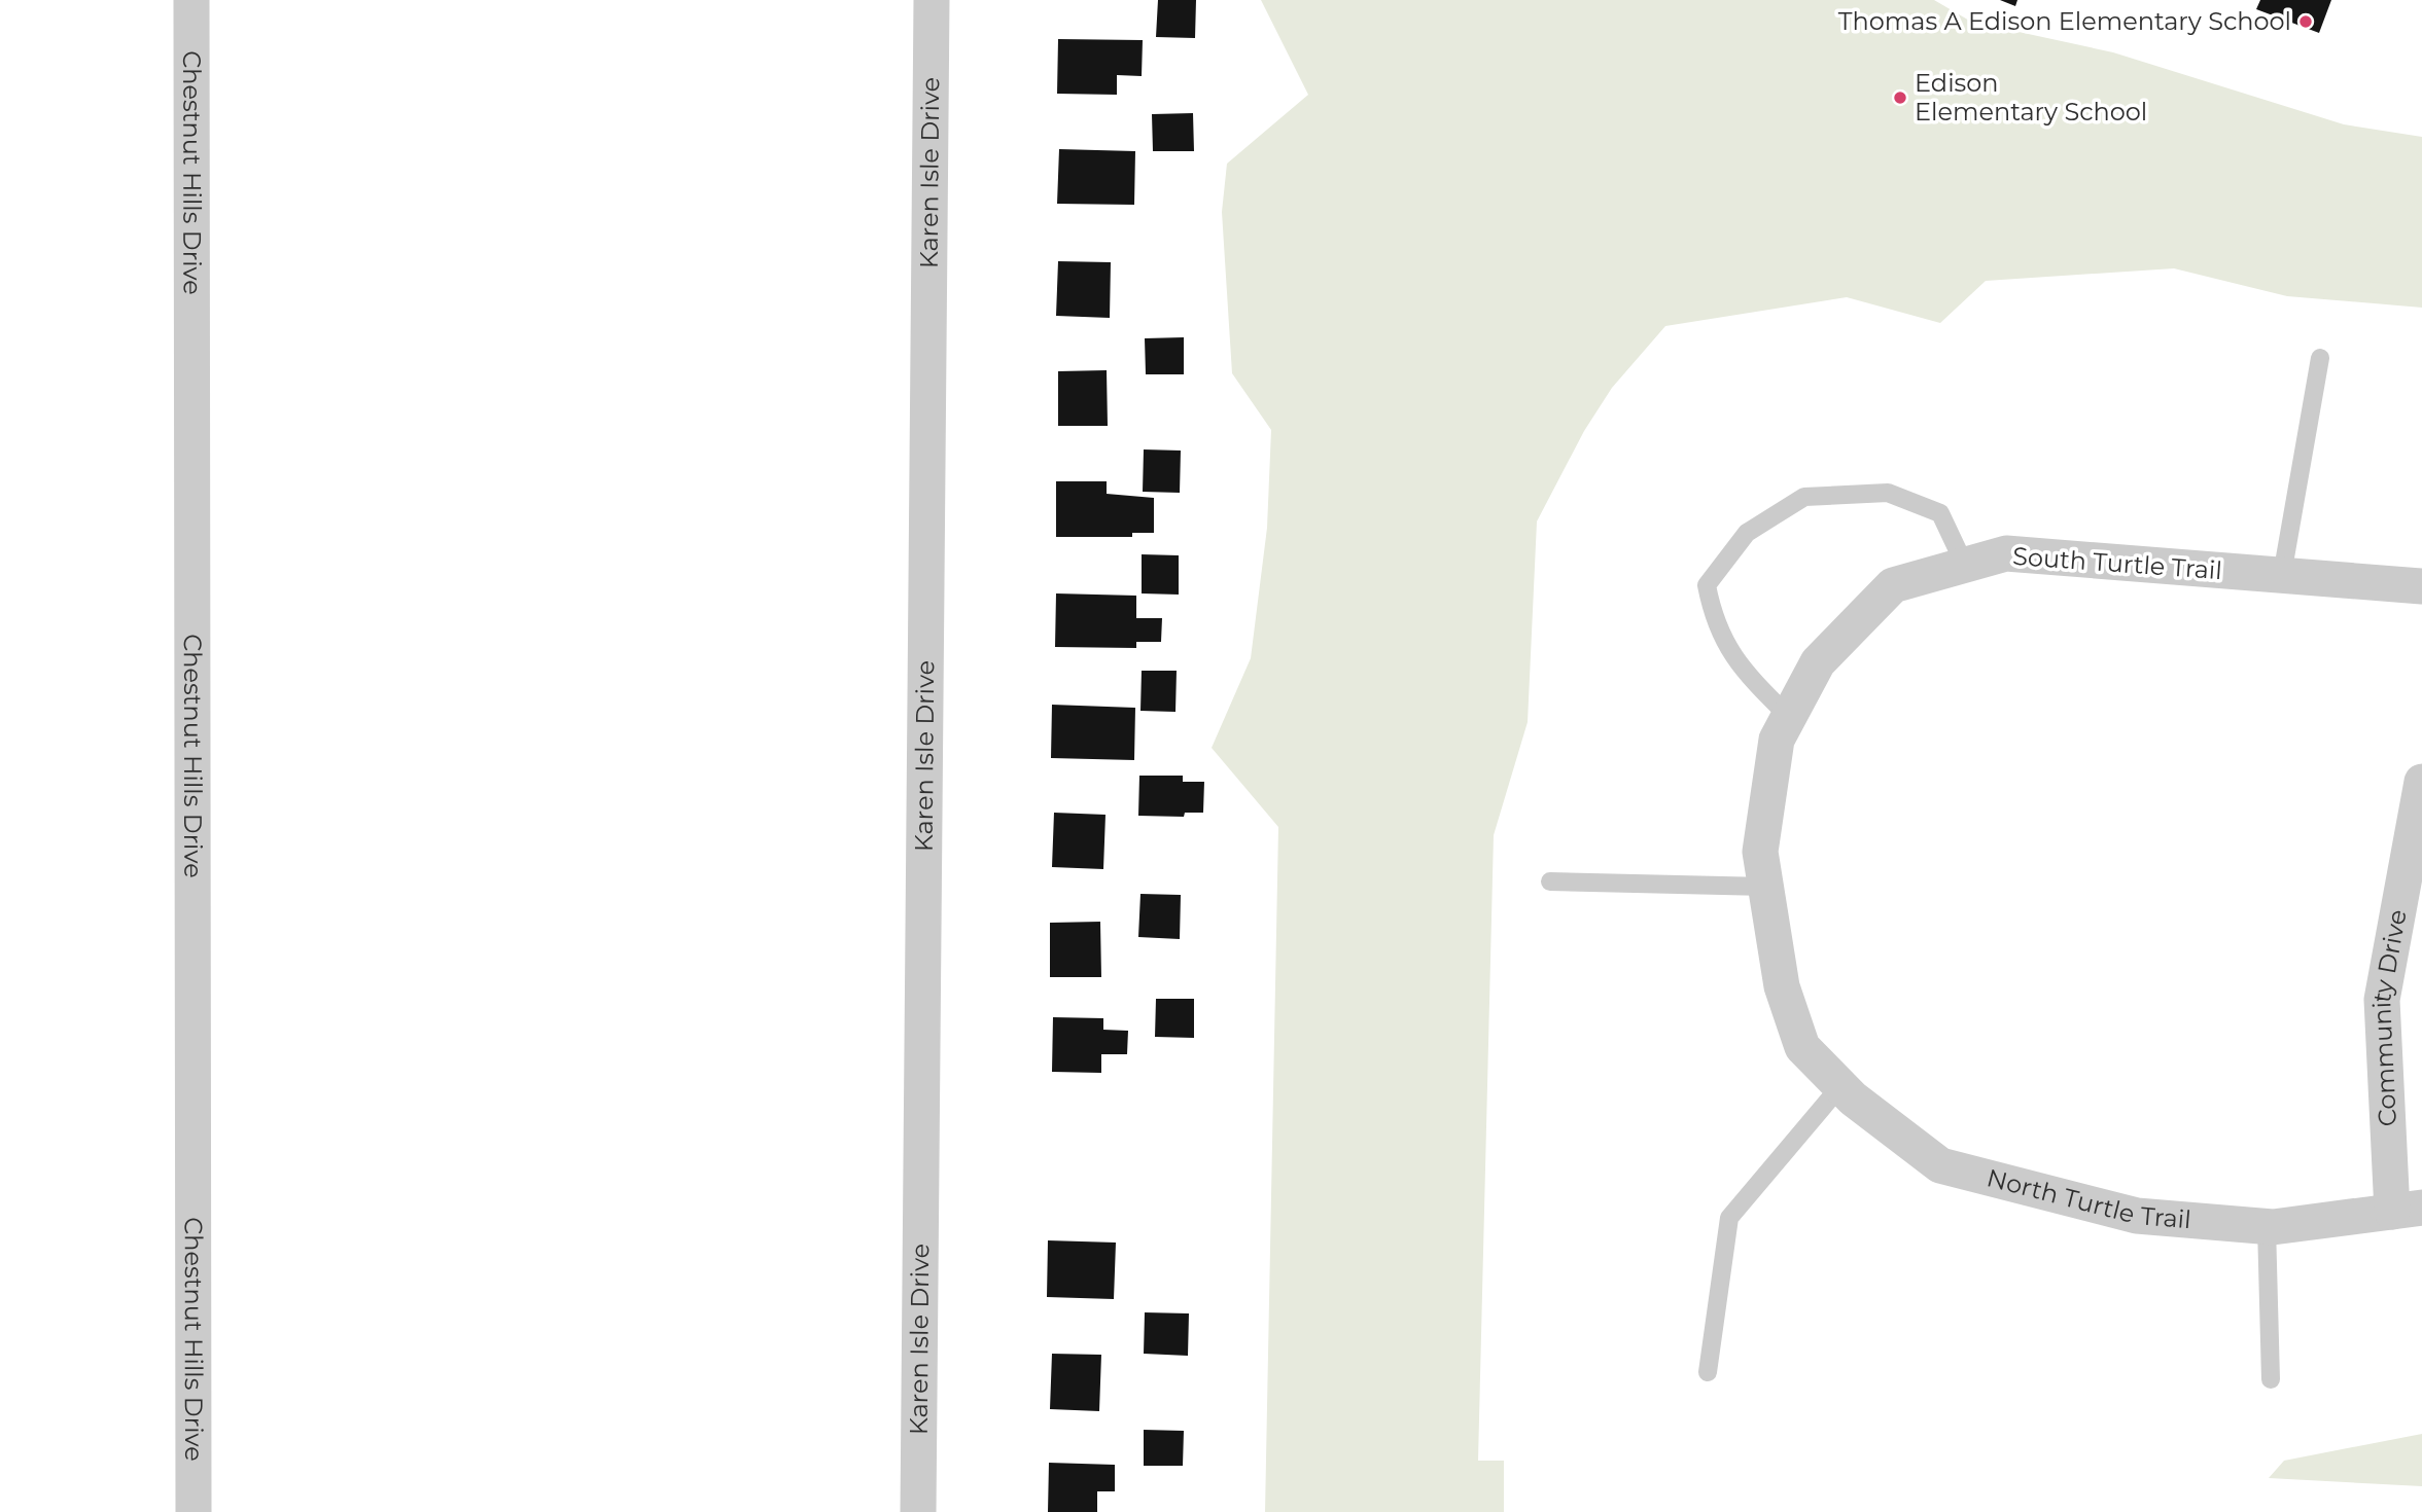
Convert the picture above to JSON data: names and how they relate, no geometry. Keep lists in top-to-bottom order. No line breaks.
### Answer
{"streets":{"street":["Chestnut Hills Drive","Karen Isle Drive","South Turtle Trail","Community Drive","North Turtle Trail"]},"crossings":[["South Turtle Trail","North Turtle Trail"],["Community Drive","North Turtle Trail"]],"places":["Thomas A Edison Elementary School","Edison Elementary School"]}
